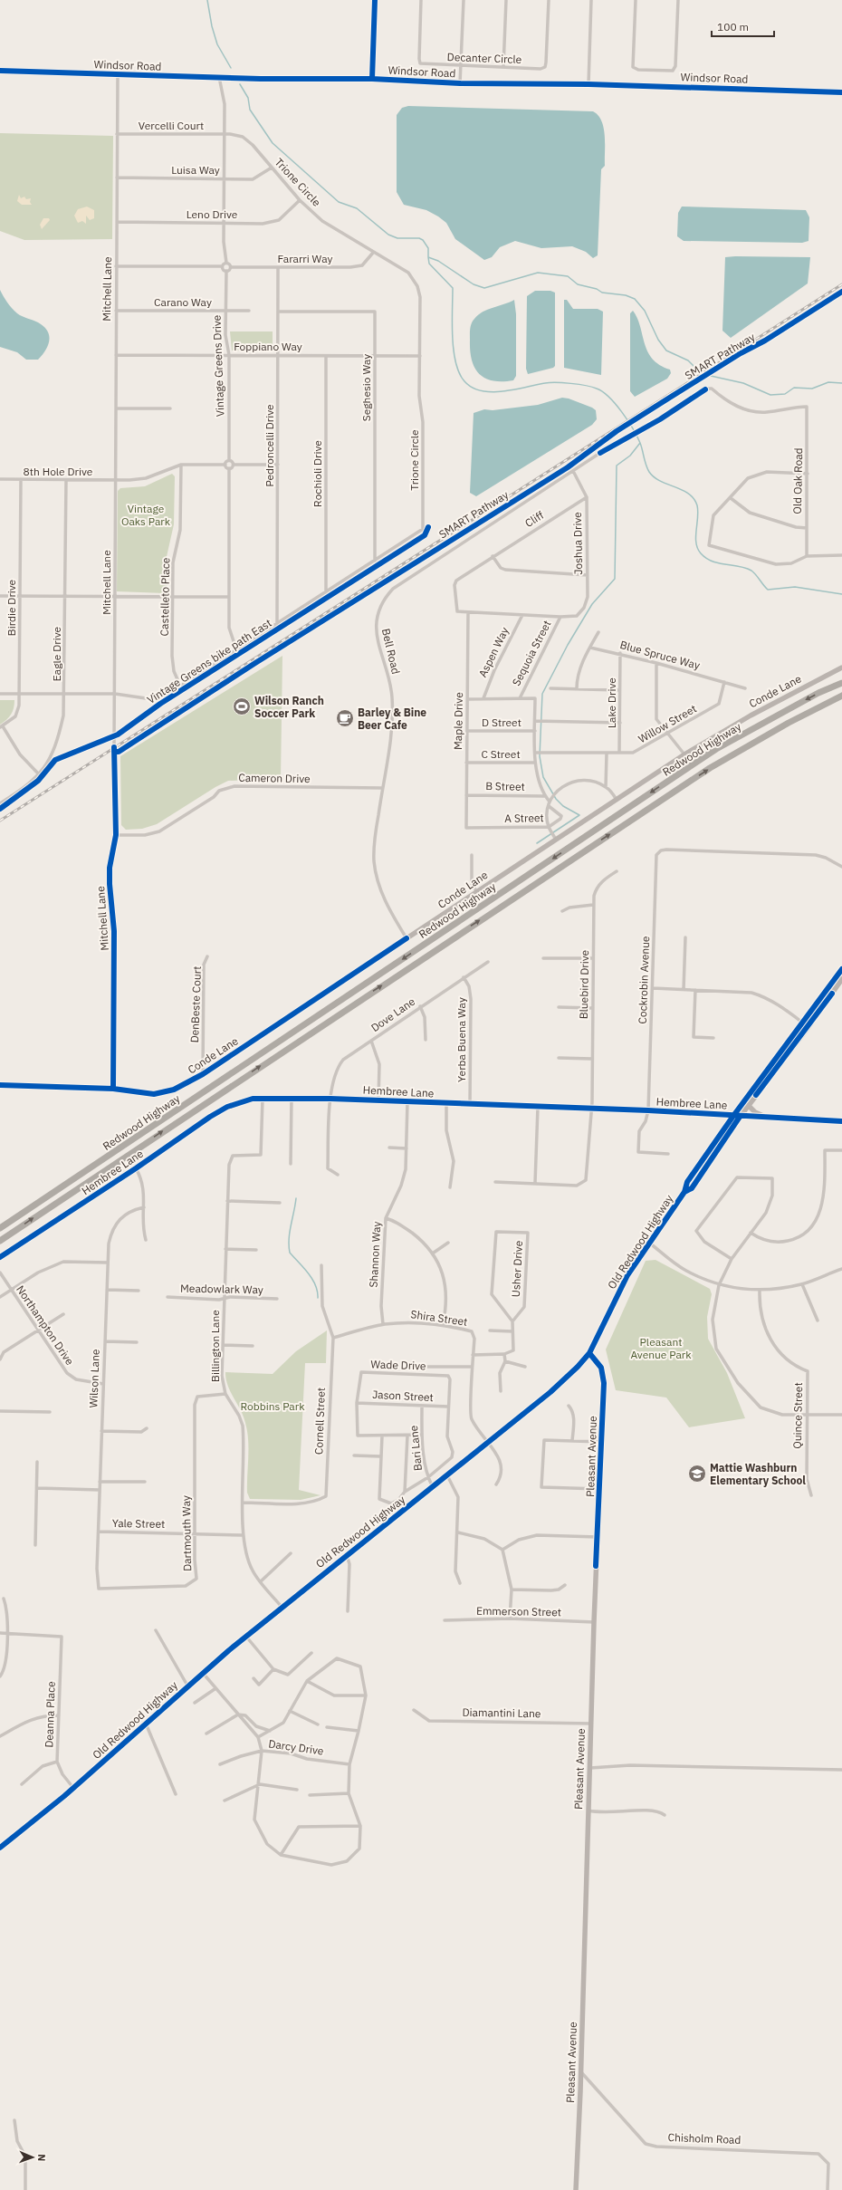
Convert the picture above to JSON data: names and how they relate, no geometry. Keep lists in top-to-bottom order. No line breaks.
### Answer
{"streets":{"highway":["Redwood Highway"],"street":["Decanter Circle","Windsor Road","Vercelli Court","Luisa Way","Trione Circle","Leno Drive","Fararri Way","Mitchell Lane","Carano Way","Foppiano Way","Vintage Greens Drive","Seghesio Way","Pedroncelli Drive","8th Hole Drive","Rochioli Drive","Old Oak Road","Cliff","Joshua Drive","Castelleto Place","Birdie Drive","Bell Road","Aspen Way","Sequoia Street","Eagle Drive","Blue Spruce Way","Conde Lane","Lake Drive","Maple Drive","D Street","Willow Street","C Street","Cameron Drive","B Street","A Street","Cockrobin Avenue","Bluebird Drive","DenBeste Court","Dove Lane","Yerba Buena Way","Hembree Lane","Old Redwood Highway","Shannon Way","Usher Drive","Meadowlark Way","Shira Street","Northampton Drive","Billington Lane","Wade Drive","Wilson Lane","Jason Street","Quince Street","Cornell Street","Bari Lane","Pleasant Avenue","Yale Street","Dartmouth Way","Emmerson Street","Diamantini Lane","Deanna Place","Darcy Drive","Chisholm Road"],"cycle path":["SMART Pathway","Vintage Greens bike path East"]},"crossings":[["Windsor Road","Mitchell Lane"],["Vercelli Court","Trione Circle"],["Vercelli Court","Mitchell Lane"],["Luisa Way","Trione Circle"],["Luisa Way","Mitchell Lane"],["Trione Circle","Leno Drive"],["Trione Circle","Fararri Way"],["Trione Circle","Mitchell Lane"],["Trione Circle","Foppiano Way"],["Trione Circle","Seghesio Way"],["Trione Circle","Pedroncelli Drive"],["Trione Circle","Rochioli Drive"],["Trione Circle","Castelleto Place"],["Trione Circle","Birdie Drive"],["Trione Circle","Eagle Drive"],["Leno Drive","Mitchell Lane"],["Fararri Way","Pedroncelli Drive"],["Mitchell Lane","Carano Way"],["Mitchell Lane","Foppiano Way"],["Mitchell Lane","8th Hole Drive"],["Mitchell Lane","Conde Lane"],["Mitchell Lane","Cameron Drive"],["Carano Way","Vintage Greens Drive"],["Foppiano Way","Vintage Greens Drive"],["Foppiano Way","Seghesio Way"],["Foppiano Way","Pedroncelli Drive"],["Foppiano Way","Rochioli Drive"],["Seghesio Way","Pedroncelli Drive"],["8th Hole Drive","Castelleto Place"],["8th Hole Drive","Birdie Drive"],["8th Hole Drive","Eagle Drive"],["Old Oak Road","Bell Road"],["Cliff","Joshua Drive"],["Cliff","Maple Drive"],["Joshua Drive","Bell Road"],["Joshua Drive","Sequoia Street"],["Bell Road","Conde Lane"],["Bell Road","Cameron Drive"],["Blue Spruce Way","Lake Drive"],["Blue Spruce Way","Willow Street"],["Conde Lane","DenBeste Court"],["Lake Drive","Willow Street"],["Maple Drive","D Street"],["Maple Drive","C Street"],["Maple Drive","B Street"],["Maple Drive","A Street"],["Cockrobin Avenue","Hembree Lane"],["Bluebird Drive","Hembree Lane"],["Dove Lane","Yerba Buena Way"],["Dove Lane","Hembree Lane"],["Yerba Buena Way","Hembree Lane"],["Hembree Lane","Old Redwood Highway"],["Hembree Lane","Shannon Way"],["Hembree Lane","Billington Lane"],["Old Redwood Highway","Shira Street"],["Old Redwood Highway","Billington Lane"],["Old Redwood Highway","Bari Lane"],["Old Redwood Highway","Pleasant Avenue"],["Old Redwood Highway","Deanna Place"],["Shannon Way","Shira Street"],["Meadowlark Way","Billington Lane"],["Shira Street","Cornell Street"],["Northampton Drive","Wilson Lane"],["Billington Lane","Cornell Street"],["Billington Lane","Yale Street"],["Billington Lane","Dartmouth Way"],["Wade Drive","Jason Street"],["Wade Drive","Bari Lane"],["Wilson Lane","Yale Street"],["Wilson Lane","Dartmouth Way"],["Jason Street","Bari Lane"],["Pleasant Avenue","Emmerson Street"],["Pleasant Avenue","Diamantini Lane"],["Pleasant Avenue","Chisholm Road"],["Yale Street","Dartmouth Way"]],"parks":["Vintage Oaks Park","Pleasant Avenue Park","Robbins Park"],"places":{"sports":["Wilson Ranch Soccer Park"],"cafe":["Barley & Bine Beer Cafe"],"school or university":["Mattie Washburn Elementary School"]},"scale_bar":"100 m","north":"right"}
